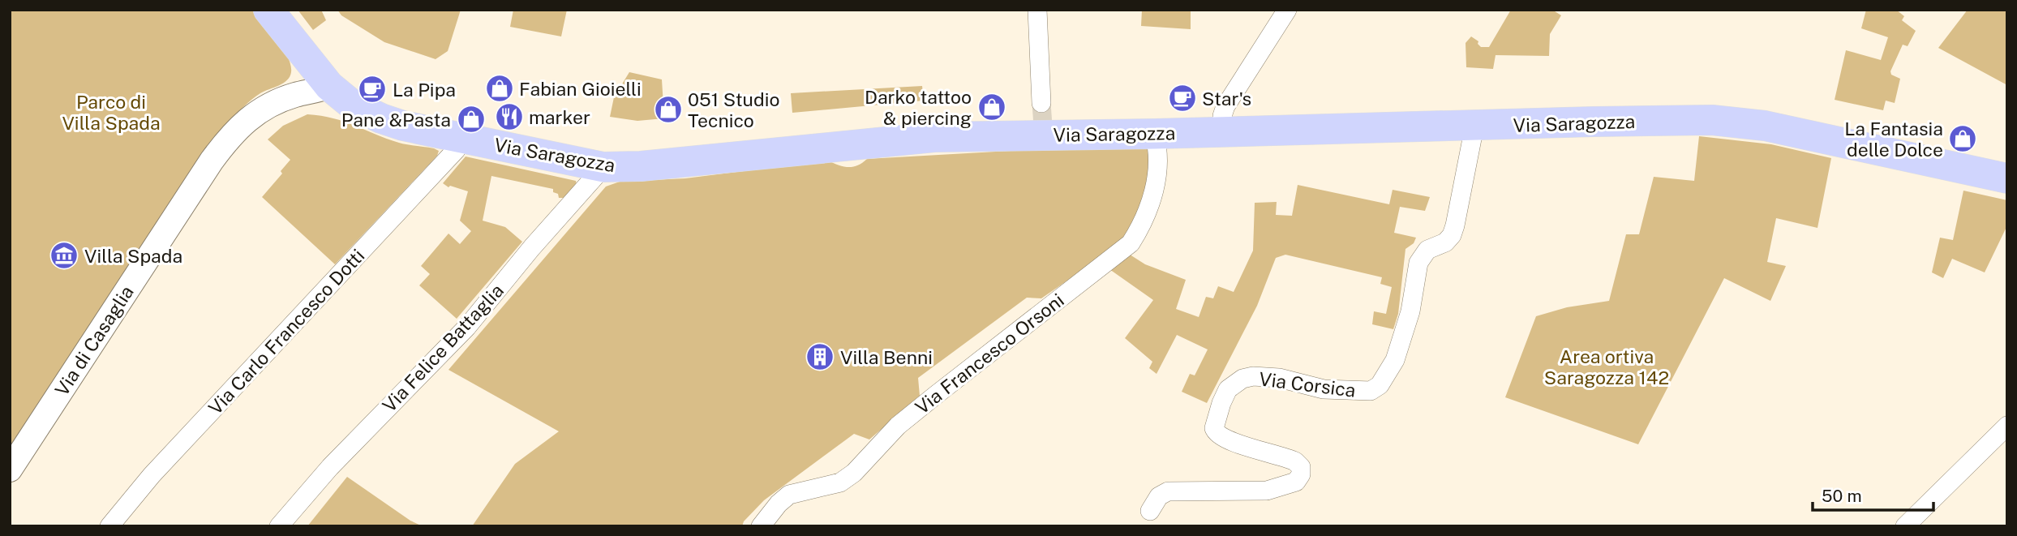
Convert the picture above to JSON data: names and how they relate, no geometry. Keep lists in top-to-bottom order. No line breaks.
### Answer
{"streets":{"main road":["Via Saragozza"],"street":["Via Carlo Francesco Dotti","Via di Casaglia","Via Felice Battaglia","Via Francesco Orsoni","Via Corsica"]},"crossings":[["Via Saragozza","Via Carlo Francesco Dotti"],["Via Saragozza","Via di Casaglia"],["Via Saragozza","Via Felice Battaglia"],["Via Saragozza","Via Francesco Orsoni"],["Via Saragozza","Via Corsica"]],"parks":["Parco di Villa Spada","Area ortiva Saragozza 142"],"places":{"shop":["Fabian Gioielli","Darko tattoo & piercing","051 Studio Tecnico","Pane &Pasta","La Fantasia delle Dolce"],"cafe":["La Pipa","Star's"],"restaurant":["marker"],"museum":["Villa Spada"],"building":["Villa Benni"]},"scale_bar":"50 m"}
